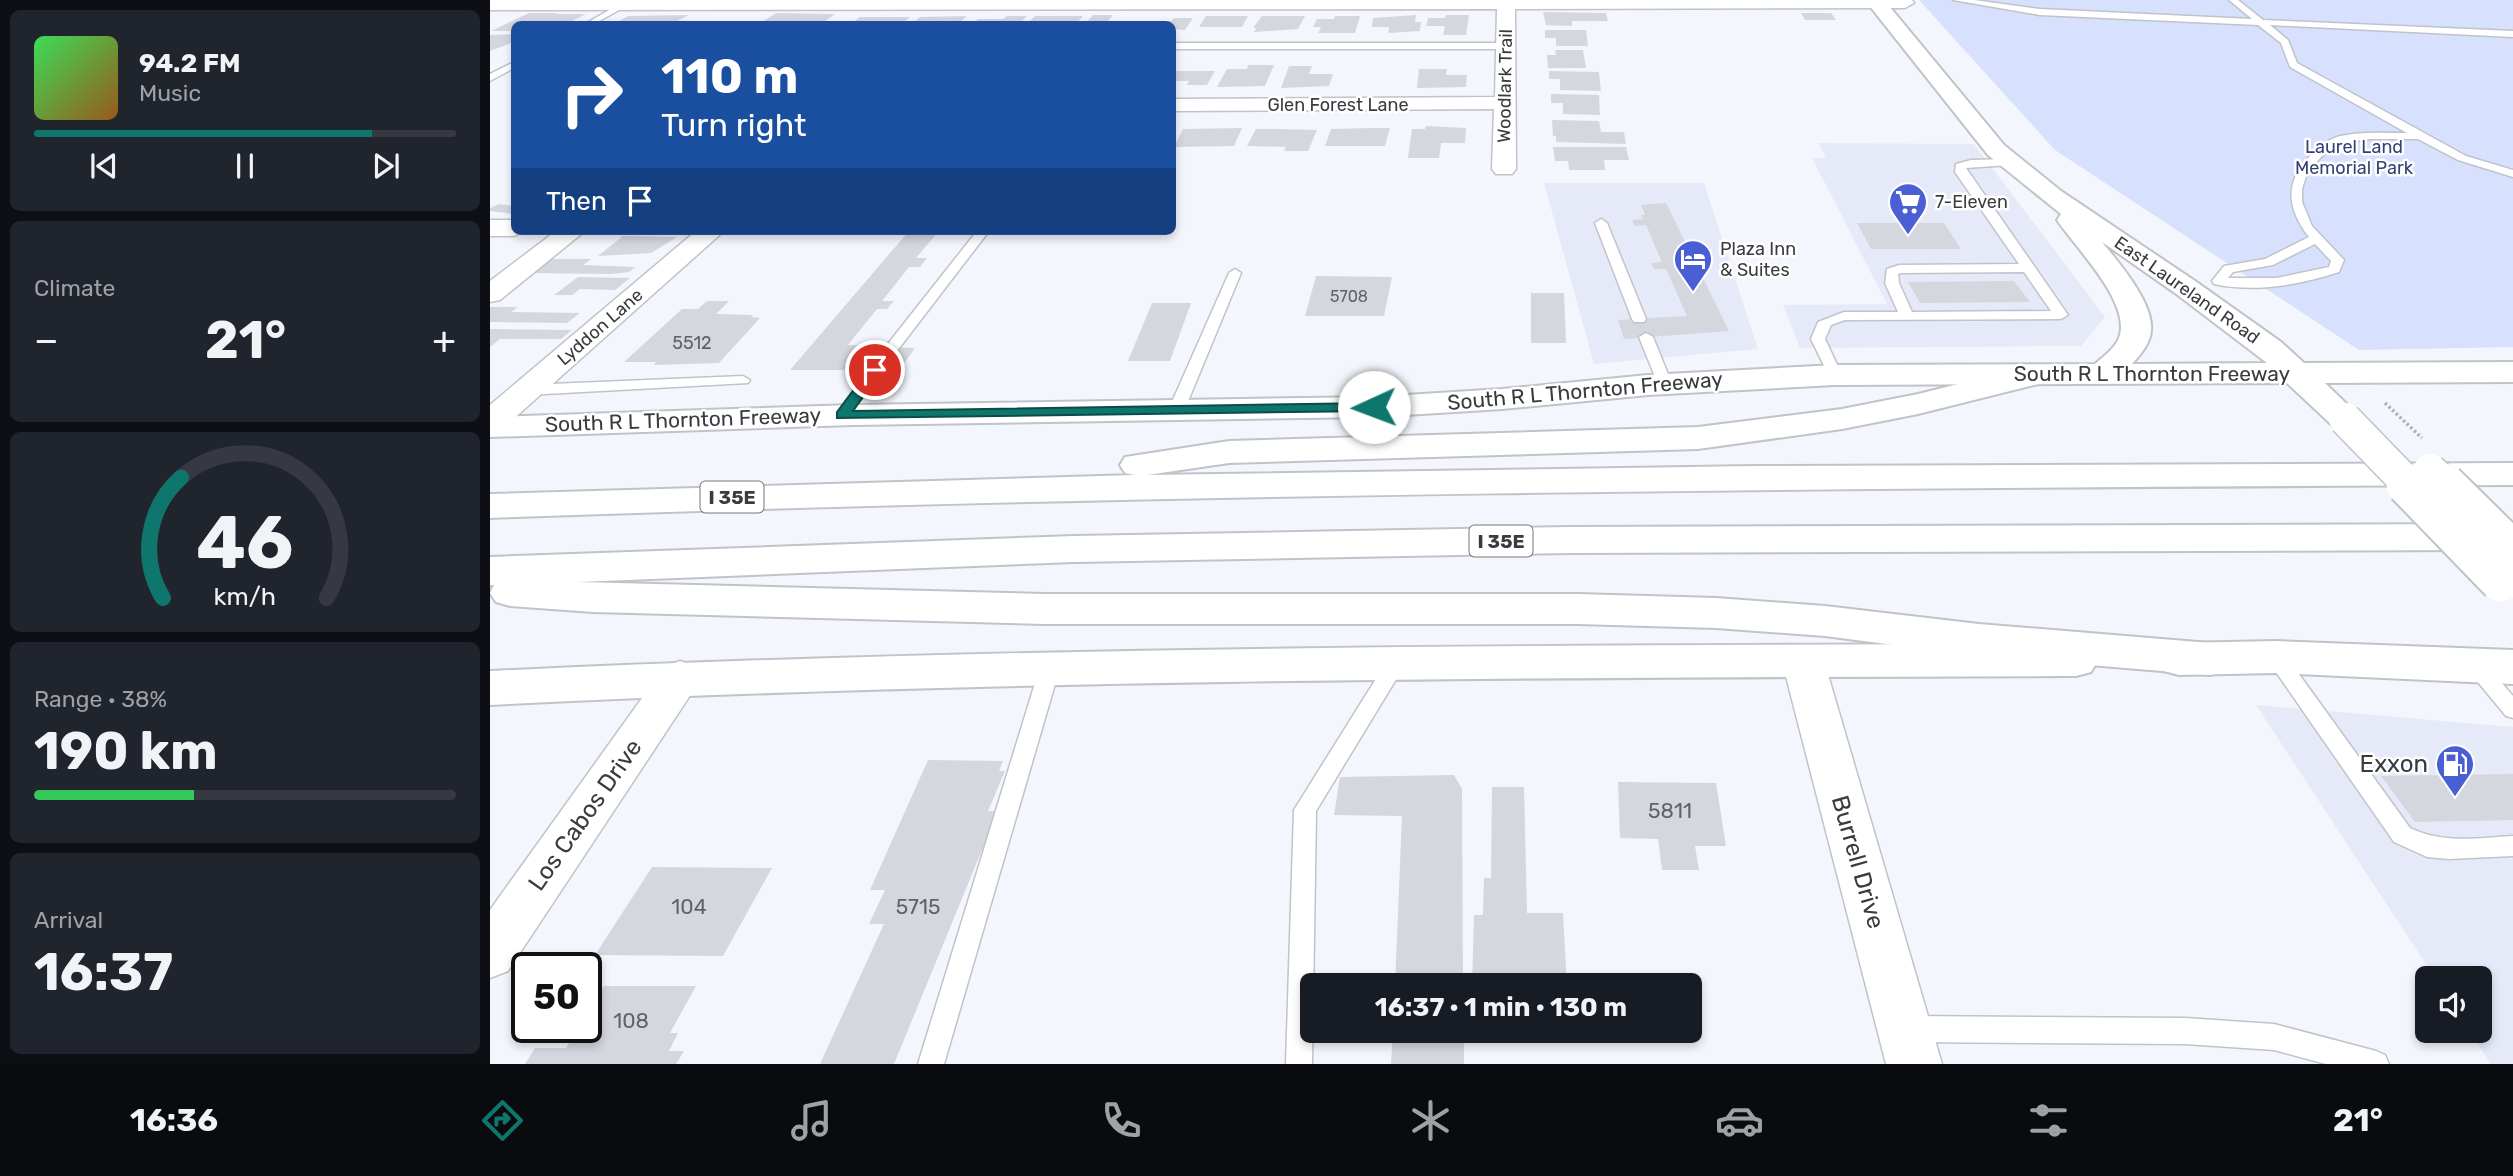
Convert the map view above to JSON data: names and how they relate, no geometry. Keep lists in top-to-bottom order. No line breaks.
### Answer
{"streets":{"main road":["East Laureland Road","South R L Thornton Freeway","I 35E"],"street":["Woodlark Trail","Glen Forest Lane","Lyddon Lane","Los Cabos Drive","Burrell Drive"]},"crossings":[["Woodlark Trail","Glen Forest Lane"],["East Laureland Road","South R L Thornton Freeway"],["Lyddon Lane","South R L Thornton Freeway"]],"parks":["Laurel Land Memorial Park"],"places":{"supermarket":["7-Eleven"],"hotel":["Plaza Inn & Suites"],"fuel station":["Exxon"]},"house_numbers":["5708","5512","5811","104","5715","108"],"page":{"turn":["110 m","Turn right"],"song":["94.2 FM","Music"],"then":"Then","tile":["Climate",["Range · 38%","190 km"],["Arrival","16:37"]],"heat":["−","21°","+"],"limit":"50","trip":"16:37 · 1 min · 130 m","tabs":["16:36","21°"],"gauge":["46","km/h"]}}
